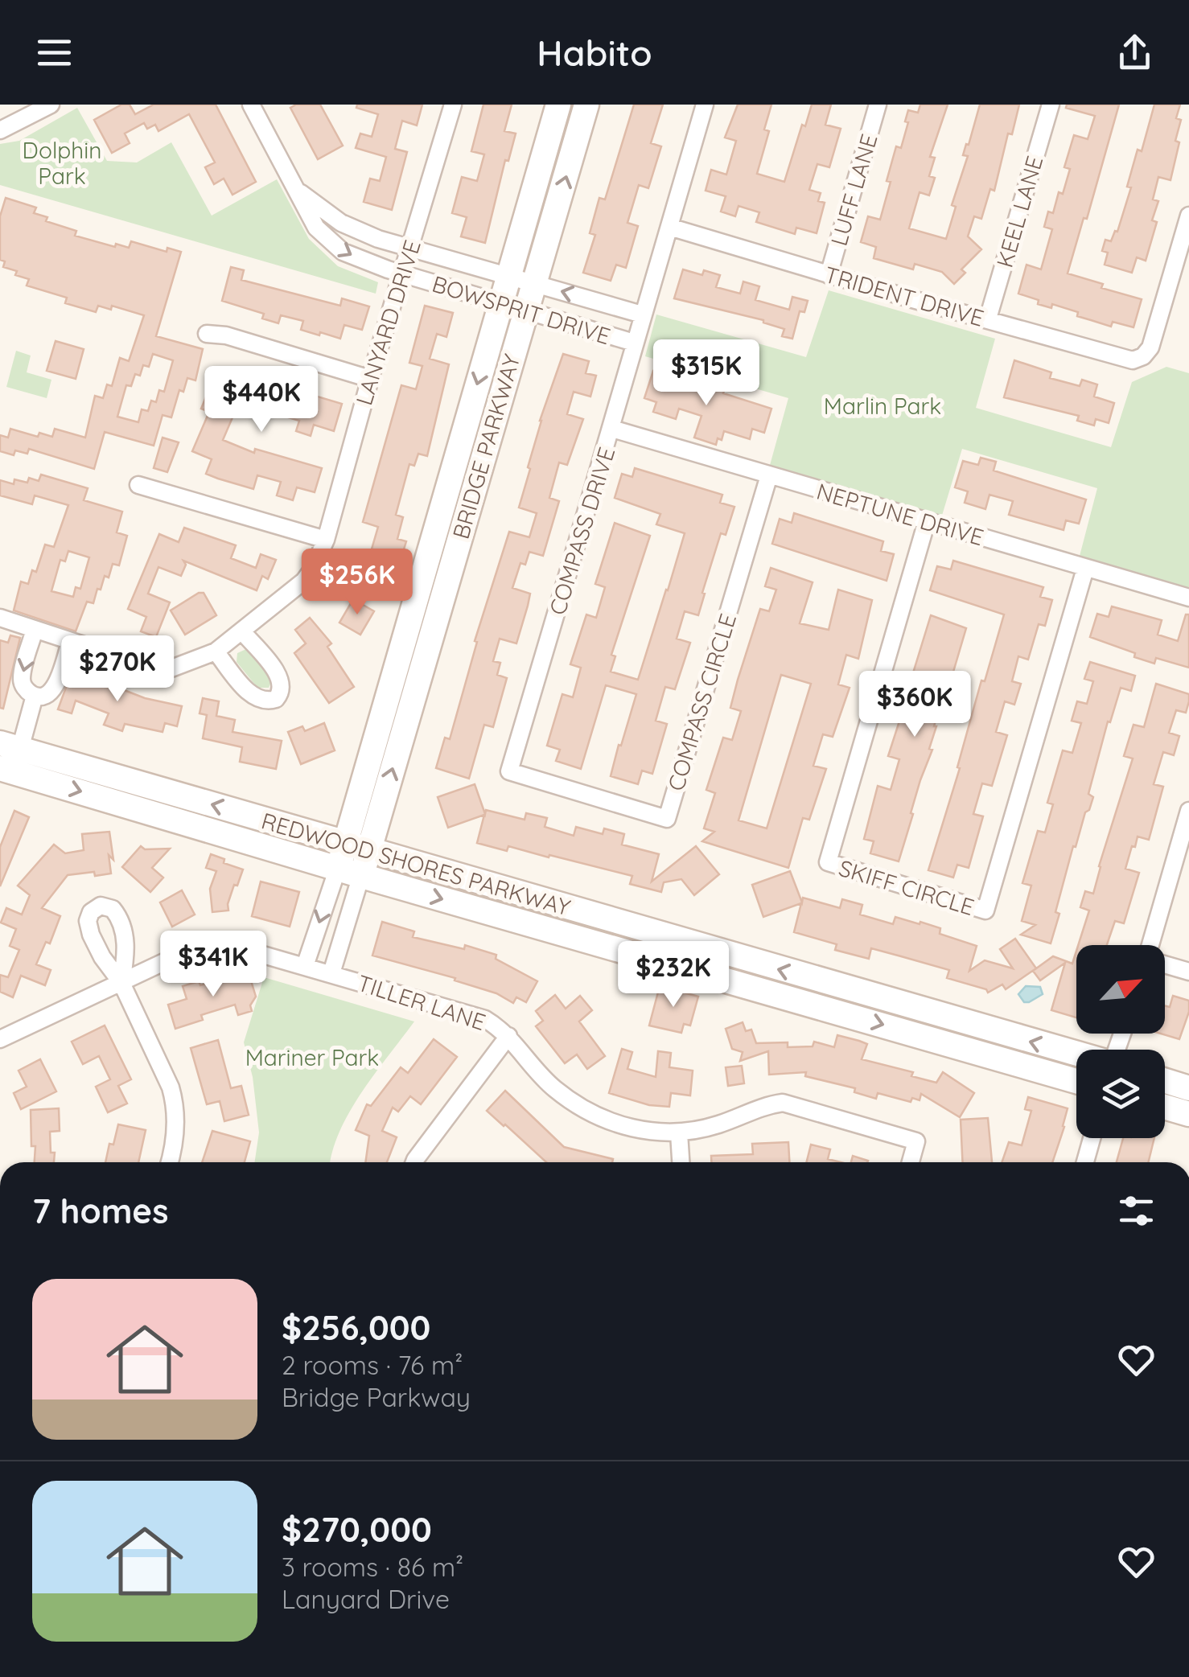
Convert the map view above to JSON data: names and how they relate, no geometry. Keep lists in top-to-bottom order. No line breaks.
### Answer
{"streets":{"main road":["BRIDGE PARKWAY","REDWOOD SHORES PARKWAY"],"street":["LUFF LANE","KEEL LANE","TRIDENT DRIVE","BOWSPRIT DRIVE","LANYARD DRIVE","NEPTUNE DRIVE","COMPASS DRIVE","COMPASS CIRCLE","SKIFF CIRCLE","TILLER LANE"]},"crossings":[["LUFF LANE","TRIDENT DRIVE"],["KEEL LANE","TRIDENT DRIVE"],["TRIDENT DRIVE","COMPASS DRIVE"],["BOWSPRIT DRIVE","LANYARD DRIVE"],["BOWSPRIT DRIVE","BRIDGE PARKWAY"],["BOWSPRIT DRIVE","COMPASS DRIVE"],["BRIDGE PARKWAY","REDWOOD SHORES PARKWAY"],["BRIDGE PARKWAY","TILLER LANE"],["NEPTUNE DRIVE","COMPASS DRIVE"],["NEPTUNE DRIVE","COMPASS CIRCLE"],["NEPTUNE DRIVE","SKIFF CIRCLE"],["COMPASS DRIVE","COMPASS CIRCLE"]],"parks":["Dolphin Park","Marlin Park","Mariner Park"],"north":"top right","page":{"header":"Habito","price":["$315K","$440K","$256K","$270K","$360K","$341K","$232K"],"heading":"7 homes","list":[{"name":"$256,000","note":"2 rooms · 76 m² · Bridge Parkway"},{"name":"$270,000","note":"3 rooms · 86 m² · Lanyard Drive"}]}}
